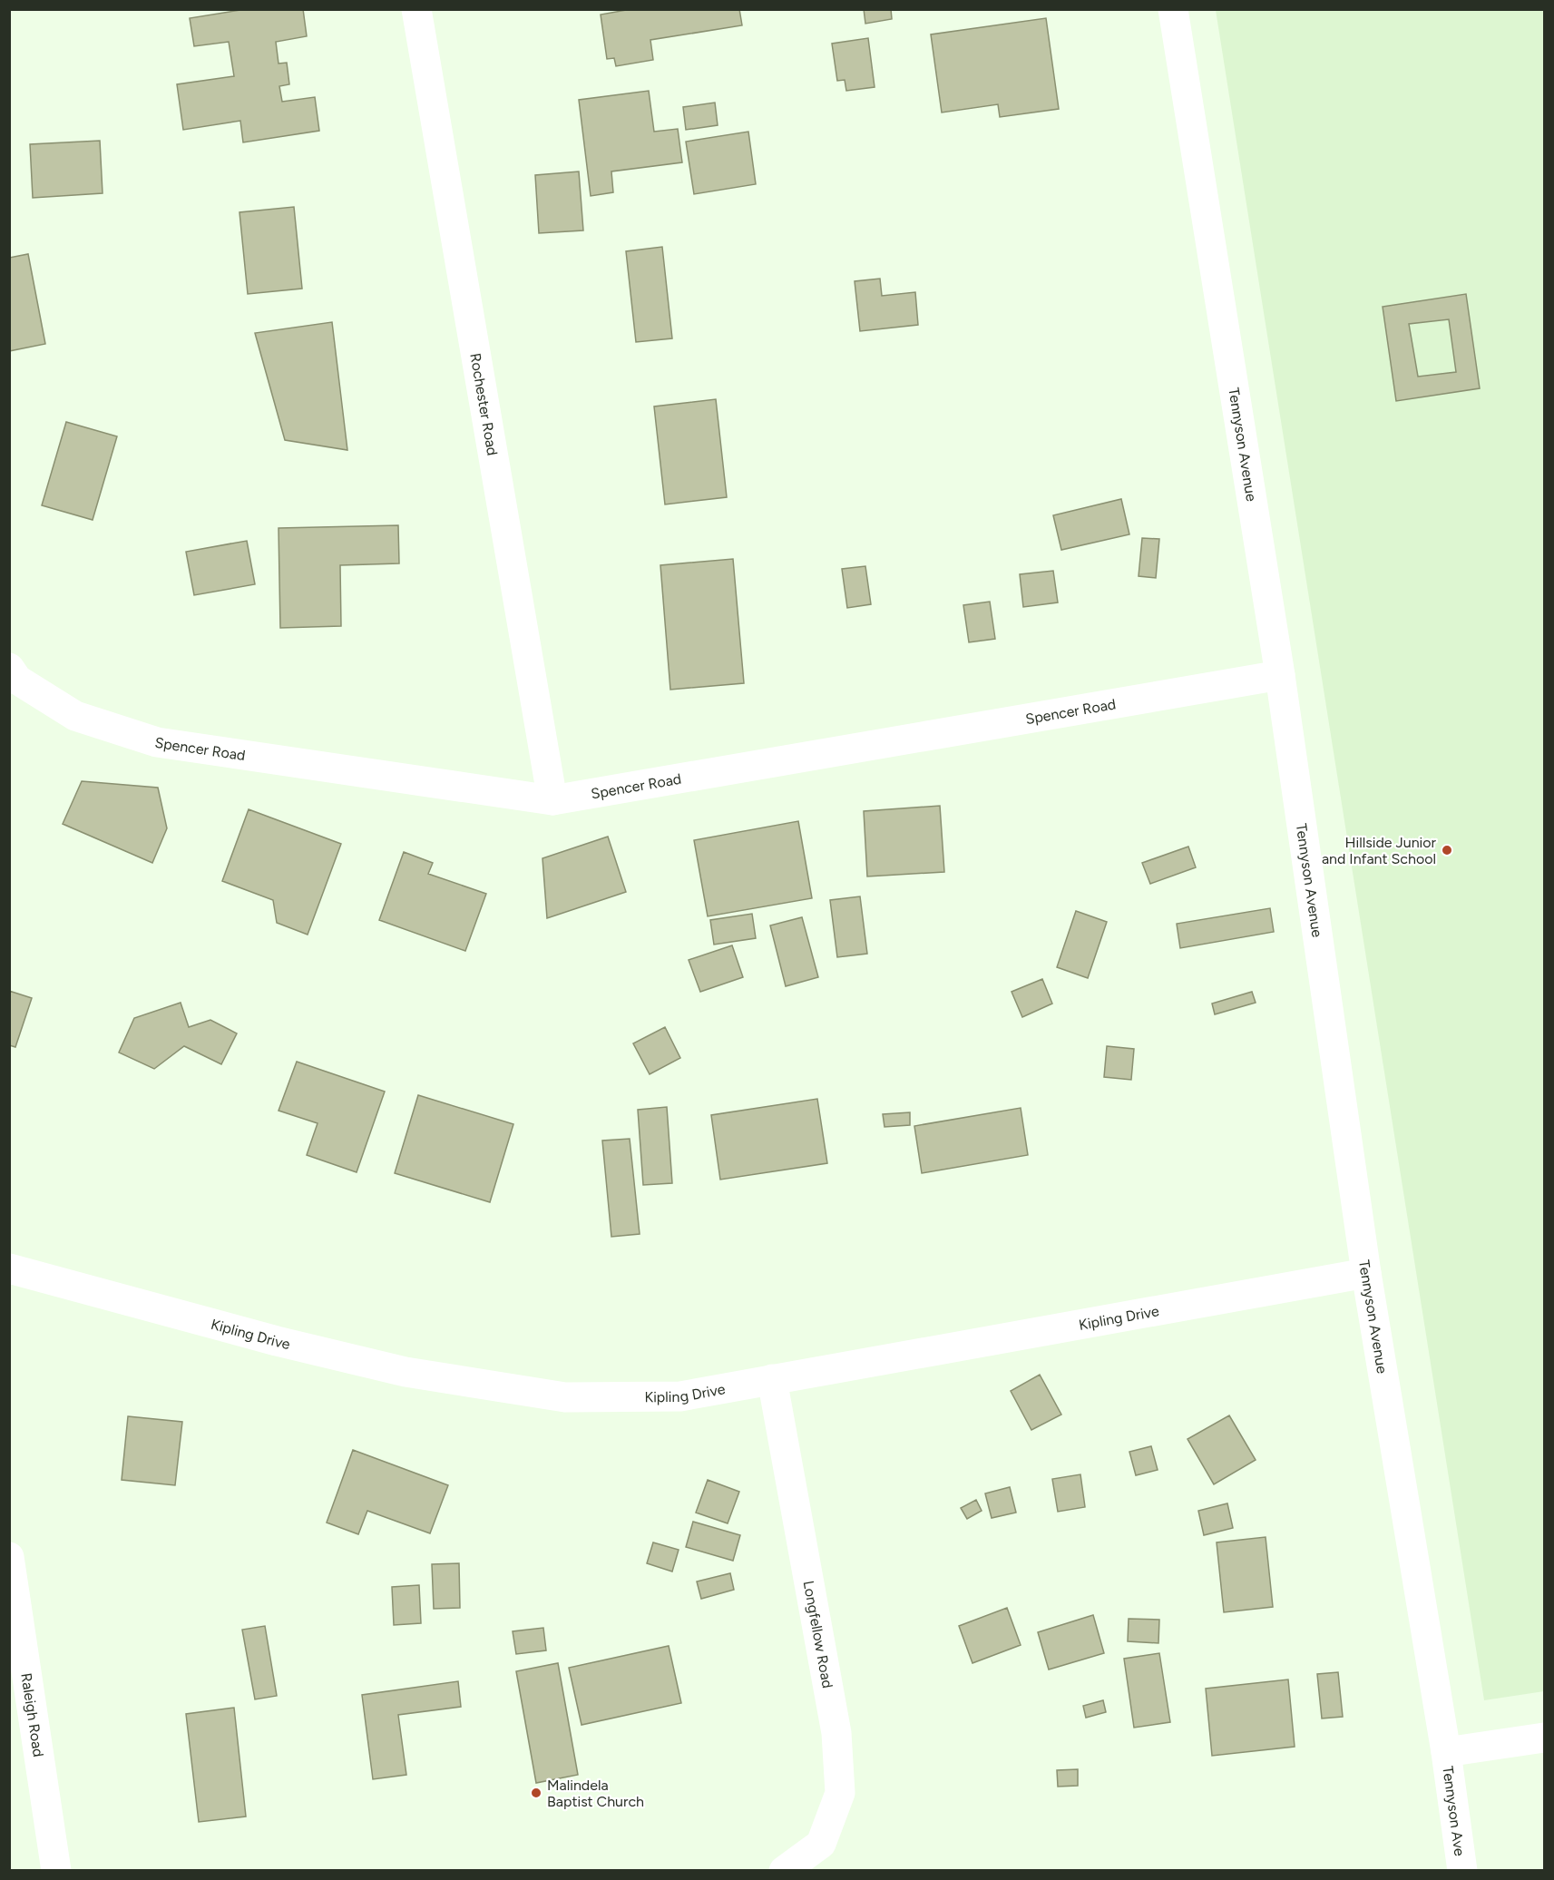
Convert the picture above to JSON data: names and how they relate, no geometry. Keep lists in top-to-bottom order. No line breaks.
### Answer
{"streets":{"street":["Rochester Road","Tennyson Avenue","Spencer Road","Kipling Drive","Longfellow Road","Raleigh Road","Tennyson Ave"]},"crossings":[["Rochester Road","Spencer Road"],["Tennyson Avenue","Spencer Road"],["Tennyson Avenue","Kipling Drive"],["Tennyson Avenue","Tennyson Ave"],["Kipling Drive","Longfellow Road"]],"places":["Hillside Junior and Infant School","Malindela Baptist Church"]}
